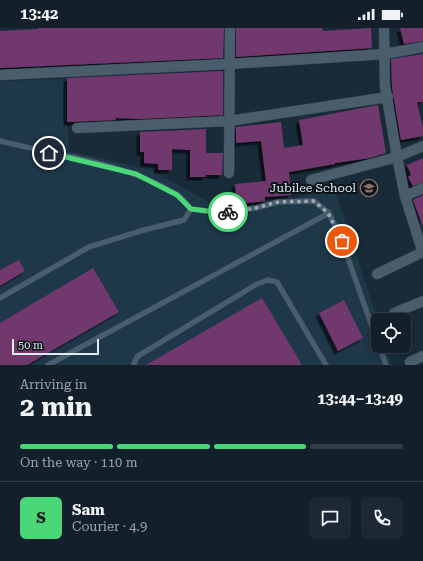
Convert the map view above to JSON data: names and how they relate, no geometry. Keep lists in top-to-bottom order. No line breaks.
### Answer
{"places":{"school or university":["Jubilee School"]},"scale_bar":"50 m","page":{"status":"13:42","scale":"50 m","heading":["2 min","Arriving in","13:44–13:49"],"panel":["Sam","Courier · 4.9"],"bar":"On the way · 110 m","round":"S"}}
